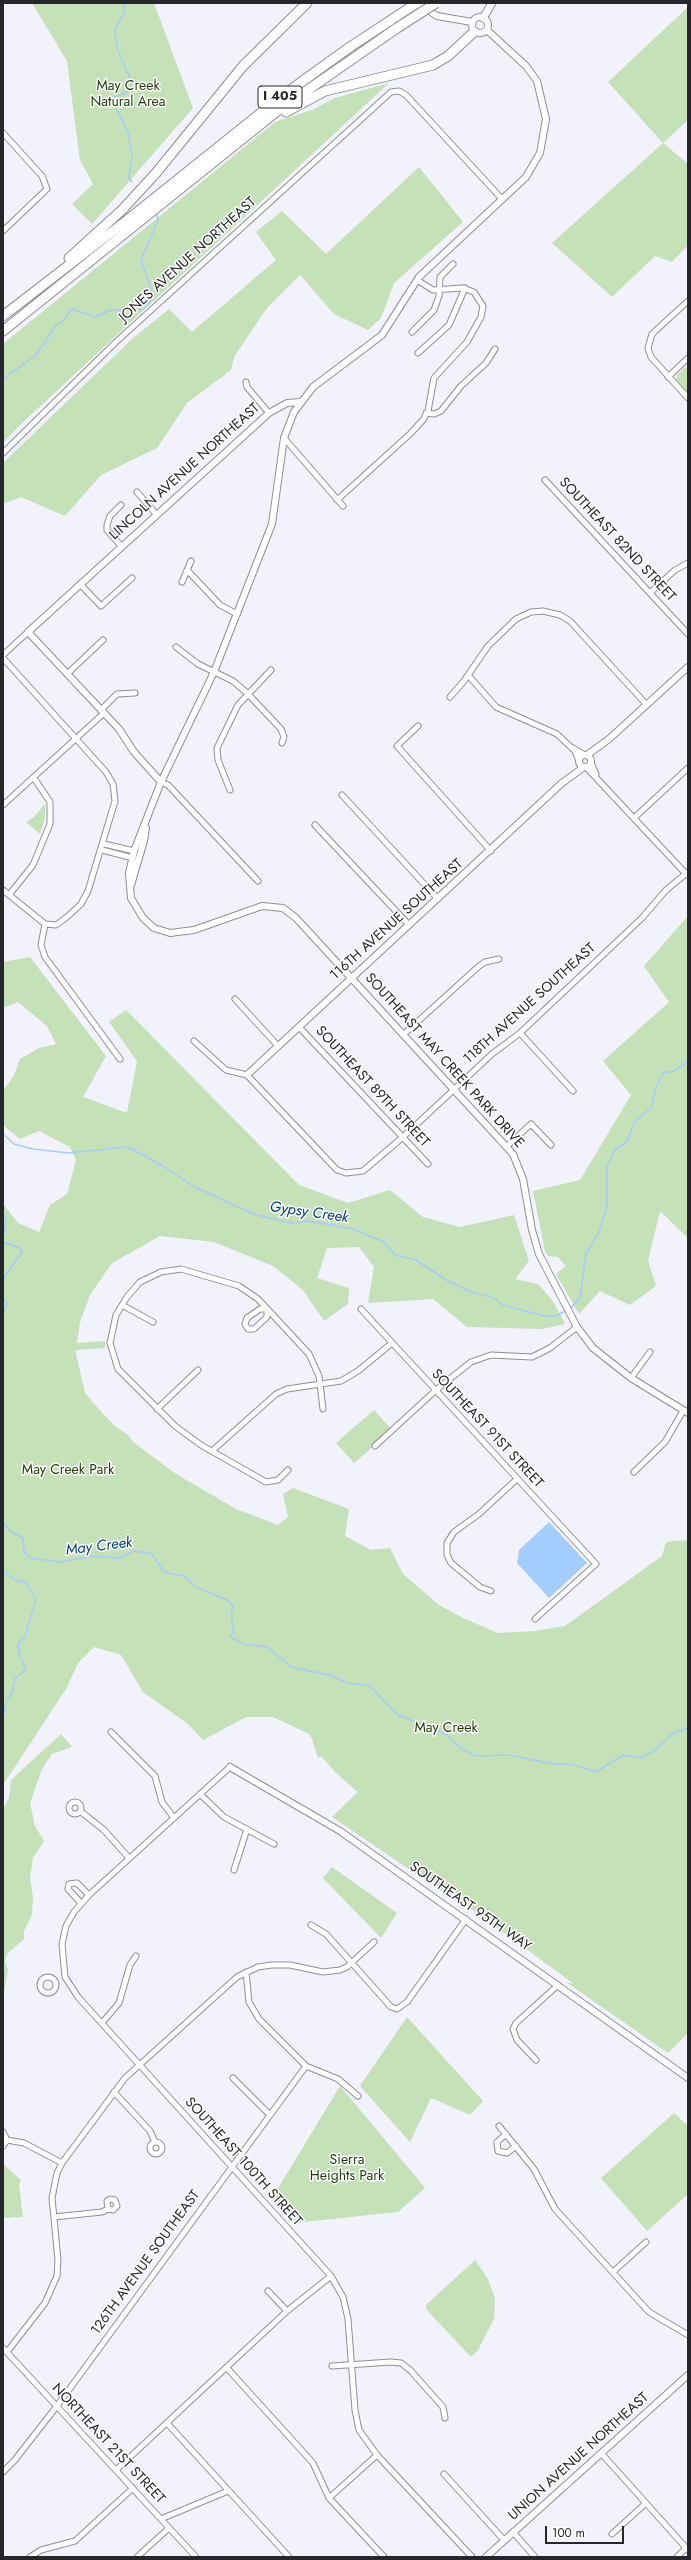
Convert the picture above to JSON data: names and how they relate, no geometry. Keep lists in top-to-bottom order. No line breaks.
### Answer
{"streets":{"highway":["I 405"],"street":["JONES AVENUE NORTHEAST","LINCOLN AVENUE NORTHEAST","SOUTHEAST 82ND STREET","116TH AVENUE SOUTHEAST","118TH AVENUE SOUTHEAST","SOUTHEAST MAY CREEK PARK DRIVE","SOUTHEAST 89TH STREET","SOUTHEAST 91ST STREET","SOUTHEAST 95TH WAY","SOUTHEAST 100TH STREET","126TH AVENUE SOUTHEAST","NORTHEAST 21ST STREET","UNION AVENUE NORTHEAST"]},"crossings":[["116TH AVENUE SOUTHEAST","118TH AVENUE SOUTHEAST"],["116TH AVENUE SOUTHEAST","SOUTHEAST MAY CREEK PARK DRIVE"],["116TH AVENUE SOUTHEAST","SOUTHEAST 89TH STREET"],["118TH AVENUE SOUTHEAST","SOUTHEAST MAY CREEK PARK DRIVE"],["118TH AVENUE SOUTHEAST","SOUTHEAST 89TH STREET"],["SOUTHEAST 100TH STREET","126TH AVENUE SOUTHEAST"],["126TH AVENUE SOUTHEAST","NORTHEAST 21ST STREET"]],"water":["Gypsy Creek","May Creek"],"parks":["May Creek Natural Area","May Creek Park","May Creek","Sierra Heights Park"],"scale_bar":"100 m"}
